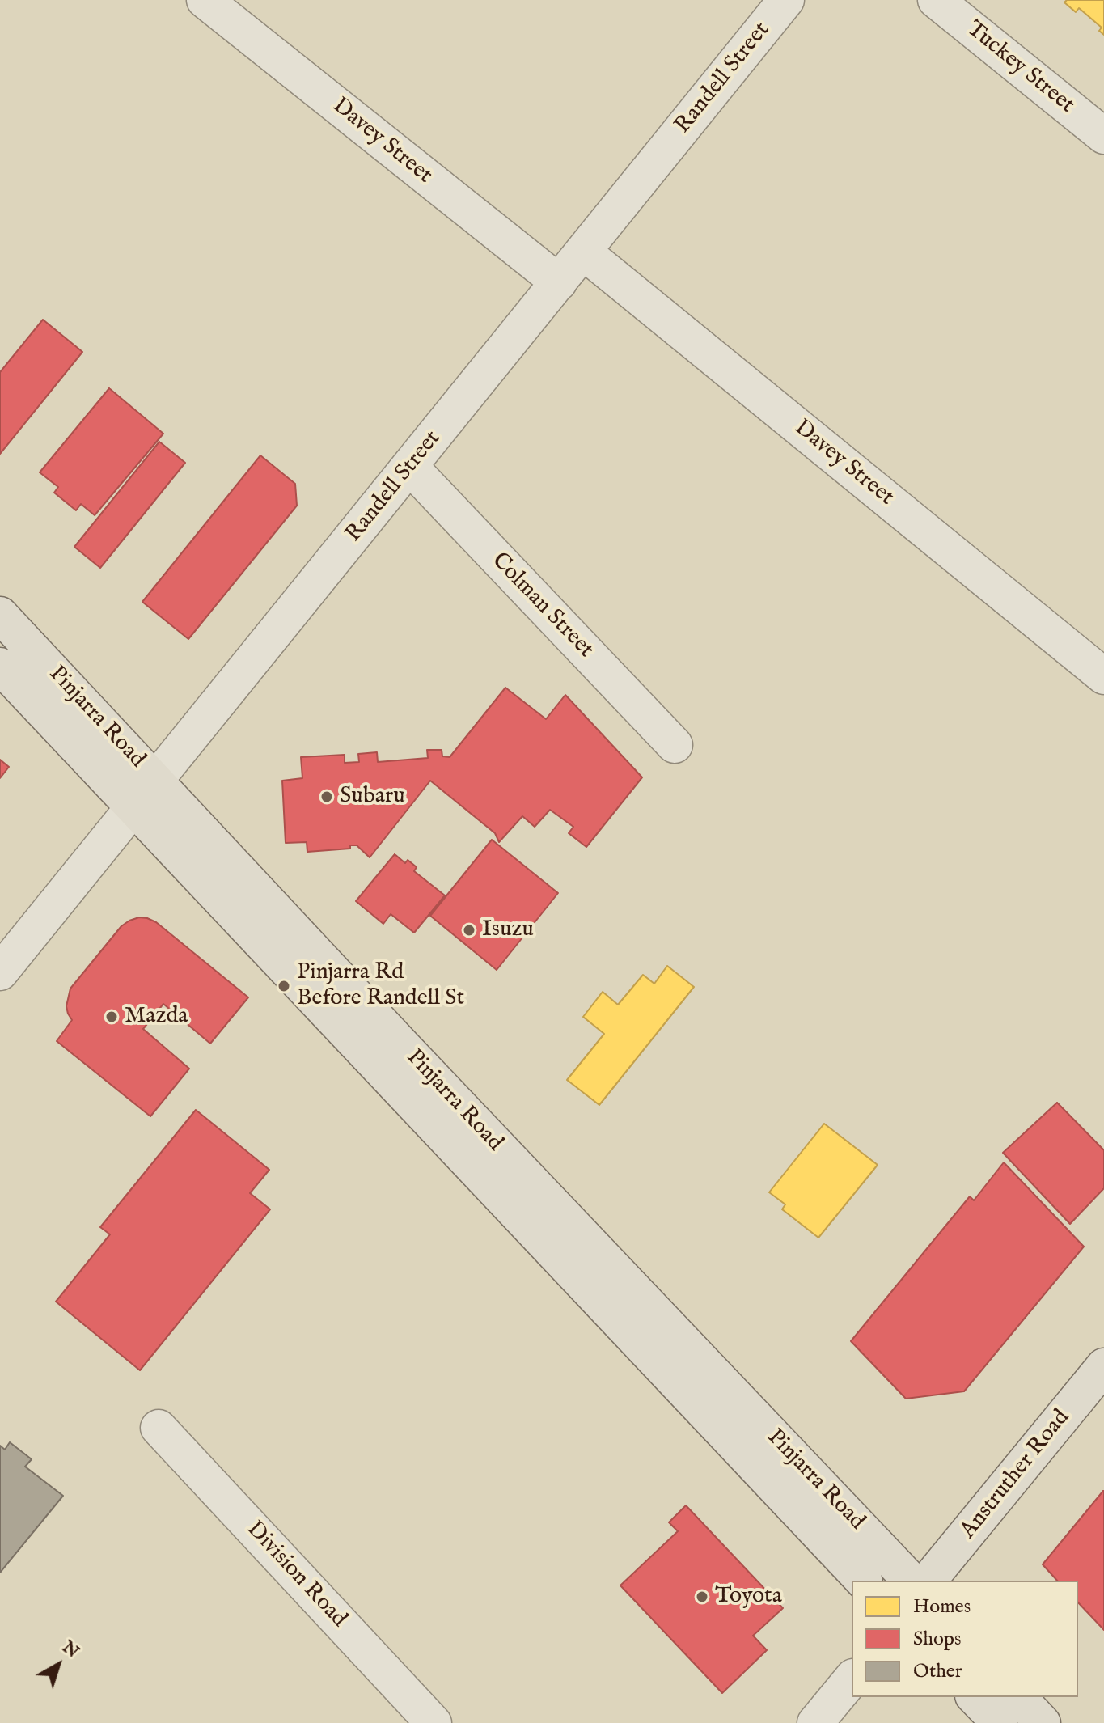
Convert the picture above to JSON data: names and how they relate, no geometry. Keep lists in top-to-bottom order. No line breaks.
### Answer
{"streets":{"main road":["Pinjarra Road","Anstruther Road"],"street":["Tuckey Street","Randell Street","Davey Street","Colman Street","Division Road"]},"crossings":[["Randell Street","Davey Street"],["Randell Street","Colman Street"],["Randell Street","Pinjarra Road"]],"places":["Subaru","Isuzu","Pinjarra Rd Before Randell St","Mazda","Toyota"],"legend":["Homes","Shops","Other"],"north":"top right"}
